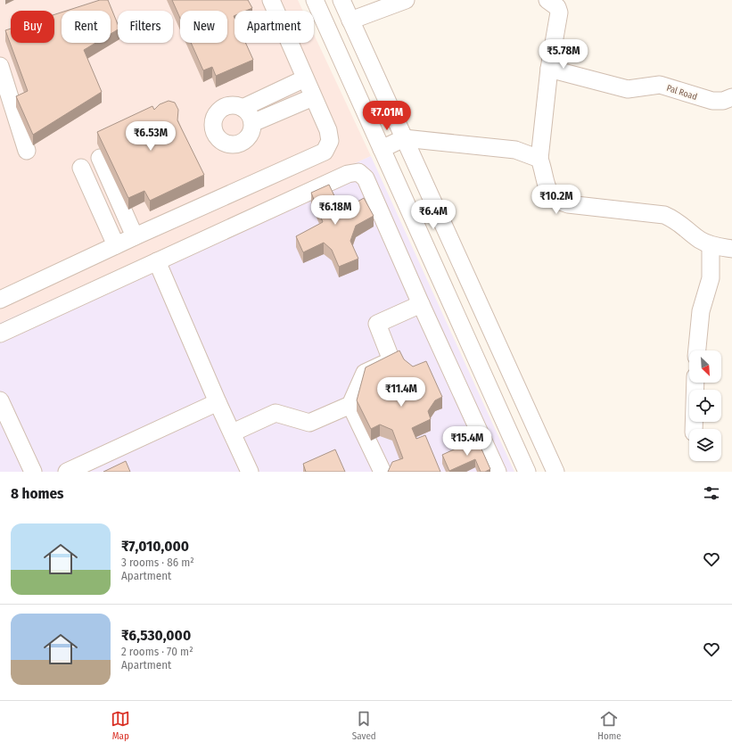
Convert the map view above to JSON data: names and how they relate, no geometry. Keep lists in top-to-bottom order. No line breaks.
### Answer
{"streets":{"street":["Pal Road"]},"north":"bottom right","page":{"chip":["Buy","Rent","Filters","New","Apartment"],"price":["₹5.78M","₹7.01M","₹6.53M","₹10.2M","₹6.18M","₹6.4M","₹11.4M","₹15.4M"],"heading":"8 homes","list":[{"name":"₹7,010,000","note":"3 rooms · 86 m² · Apartment"},{"name":"₹6,530,000","note":"2 rooms · 70 m² · Apartment"}],"tabs":["Map","Saved","Home"]}}
